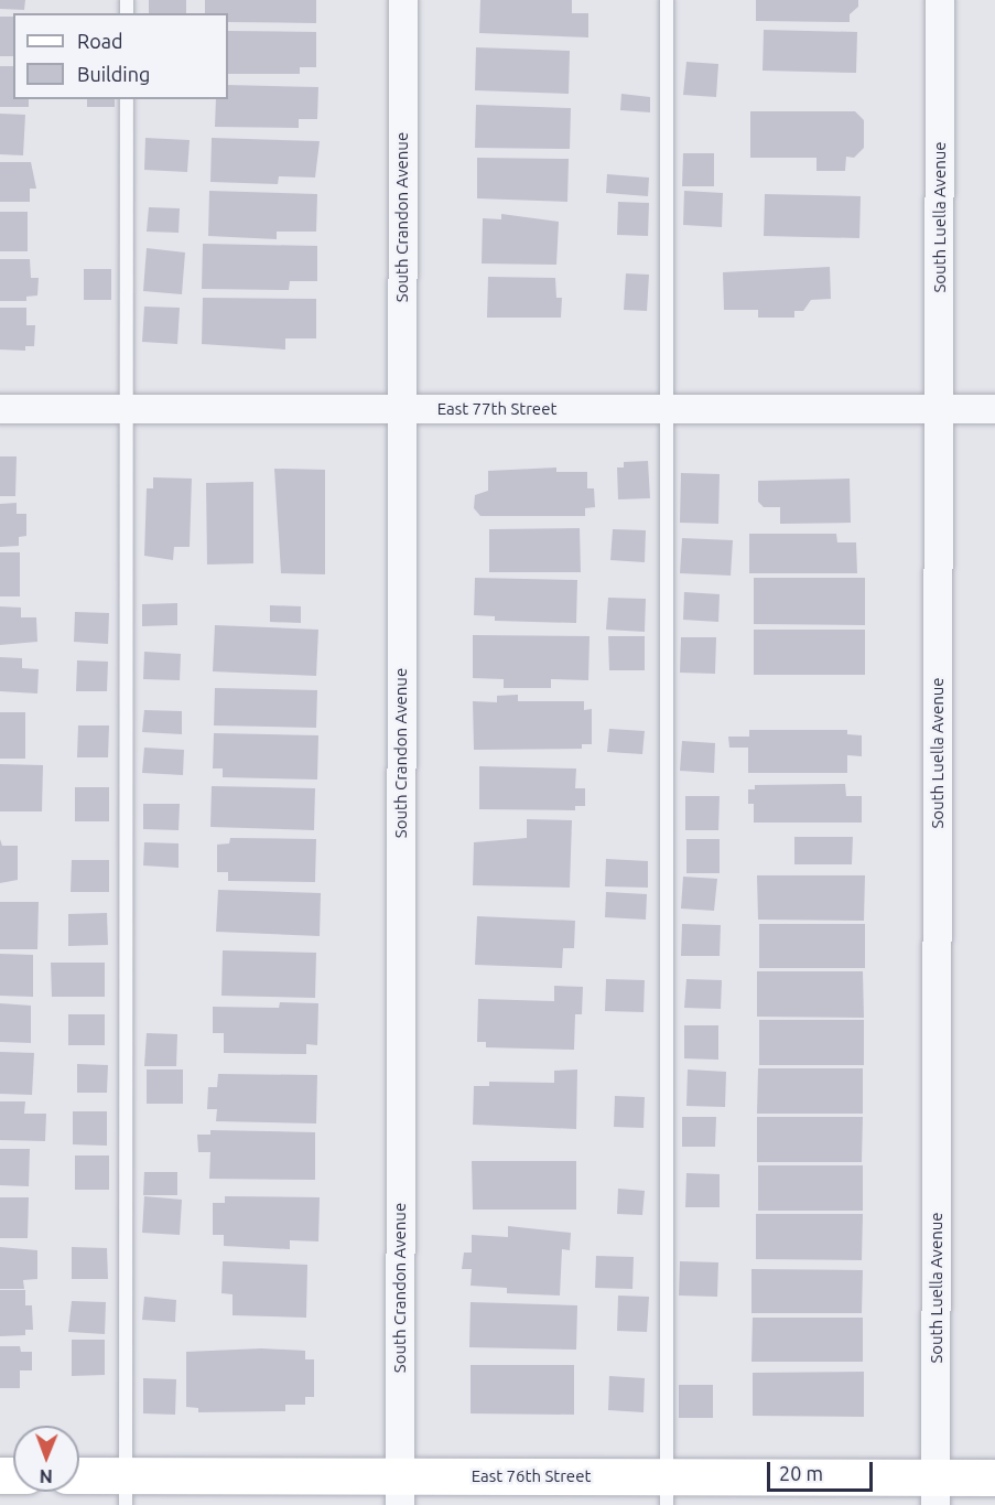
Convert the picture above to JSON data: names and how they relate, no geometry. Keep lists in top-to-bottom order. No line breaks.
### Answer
{"streets":{"street":["South Crandon Avenue","South Luella Avenue","East 77th Street","East 76th Street"]},"crossings":[["South Crandon Avenue","East 77th Street"],["South Crandon Avenue","East 76th Street"],["South Luella Avenue","East 77th Street"],["South Luella Avenue","East 76th Street"]],"legend":["Road","Building"],"scale_bar":"20 m","north":"bottom"}
